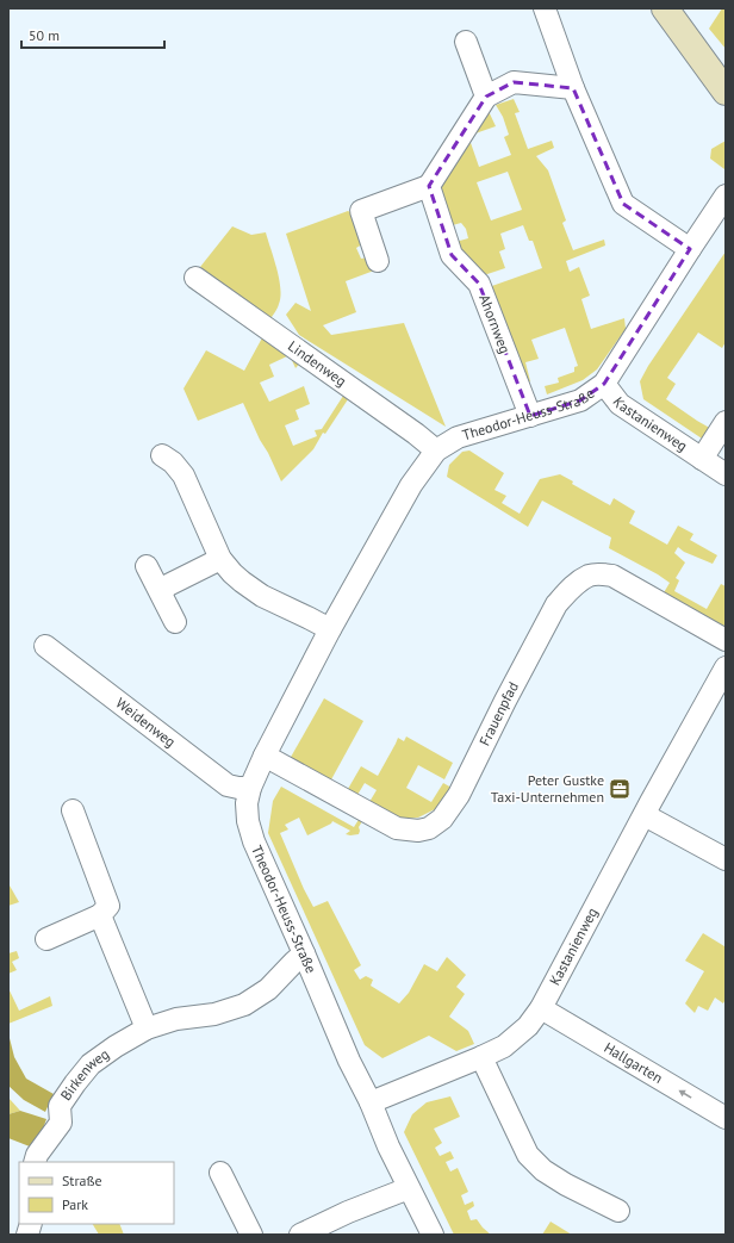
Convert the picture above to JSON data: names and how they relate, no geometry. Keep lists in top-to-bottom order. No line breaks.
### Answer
{"streets":{"street":["Ahornweg","Lindenweg","Theodor-Heuss-Straße","Kastanienweg","Frauenpfad","Weidenweg","Hallgarten","Birkenweg"]},"crossings":[["Ahornweg","Theodor-Heuss-Straße"],["Lindenweg","Theodor-Heuss-Straße"],["Theodor-Heuss-Straße","Kastanienweg"],["Theodor-Heuss-Straße","Frauenpfad"],["Theodor-Heuss-Straße","Weidenweg"],["Theodor-Heuss-Straße","Birkenweg"],["Kastanienweg","Hallgarten"]],"places":{"office":["Peter Gustke Taxi-Unternehmen"]},"legend":["Straße","Park"],"scale_bar":"50 m"}
